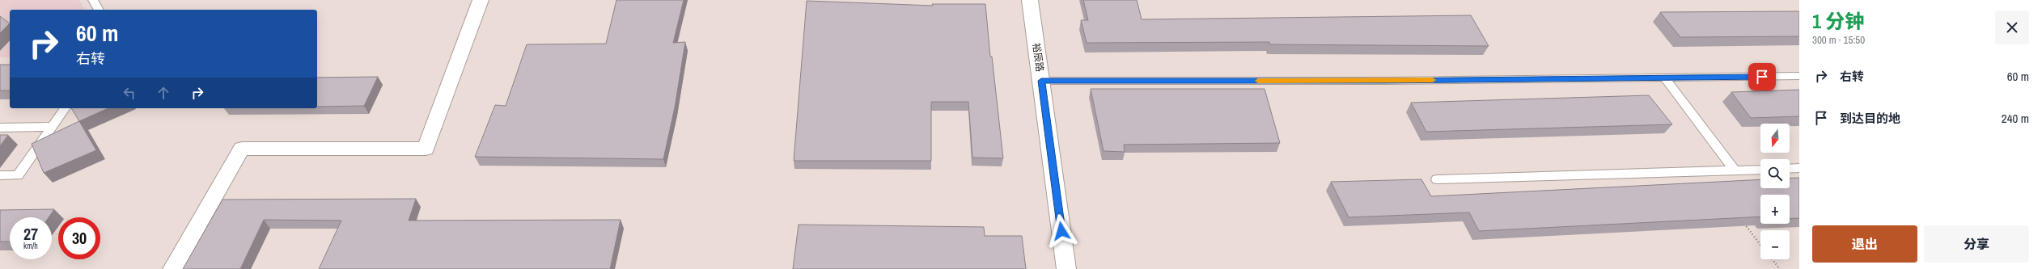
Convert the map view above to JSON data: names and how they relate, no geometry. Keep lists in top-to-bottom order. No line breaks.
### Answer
{"streets":{"street":["裕辰路"]},"north":"bottom","page":{"heading":["1 分钟","300 m · 15:50"],"turn":["60 m","右转"],"list":[{"name":"右转","value":"60 m"},{"name":"到达目的地","value":"240 m"}],"map_buttons":["+","−"],"speed":"27 km/h","limit":"30","buttons":["退出","分享"]}}
